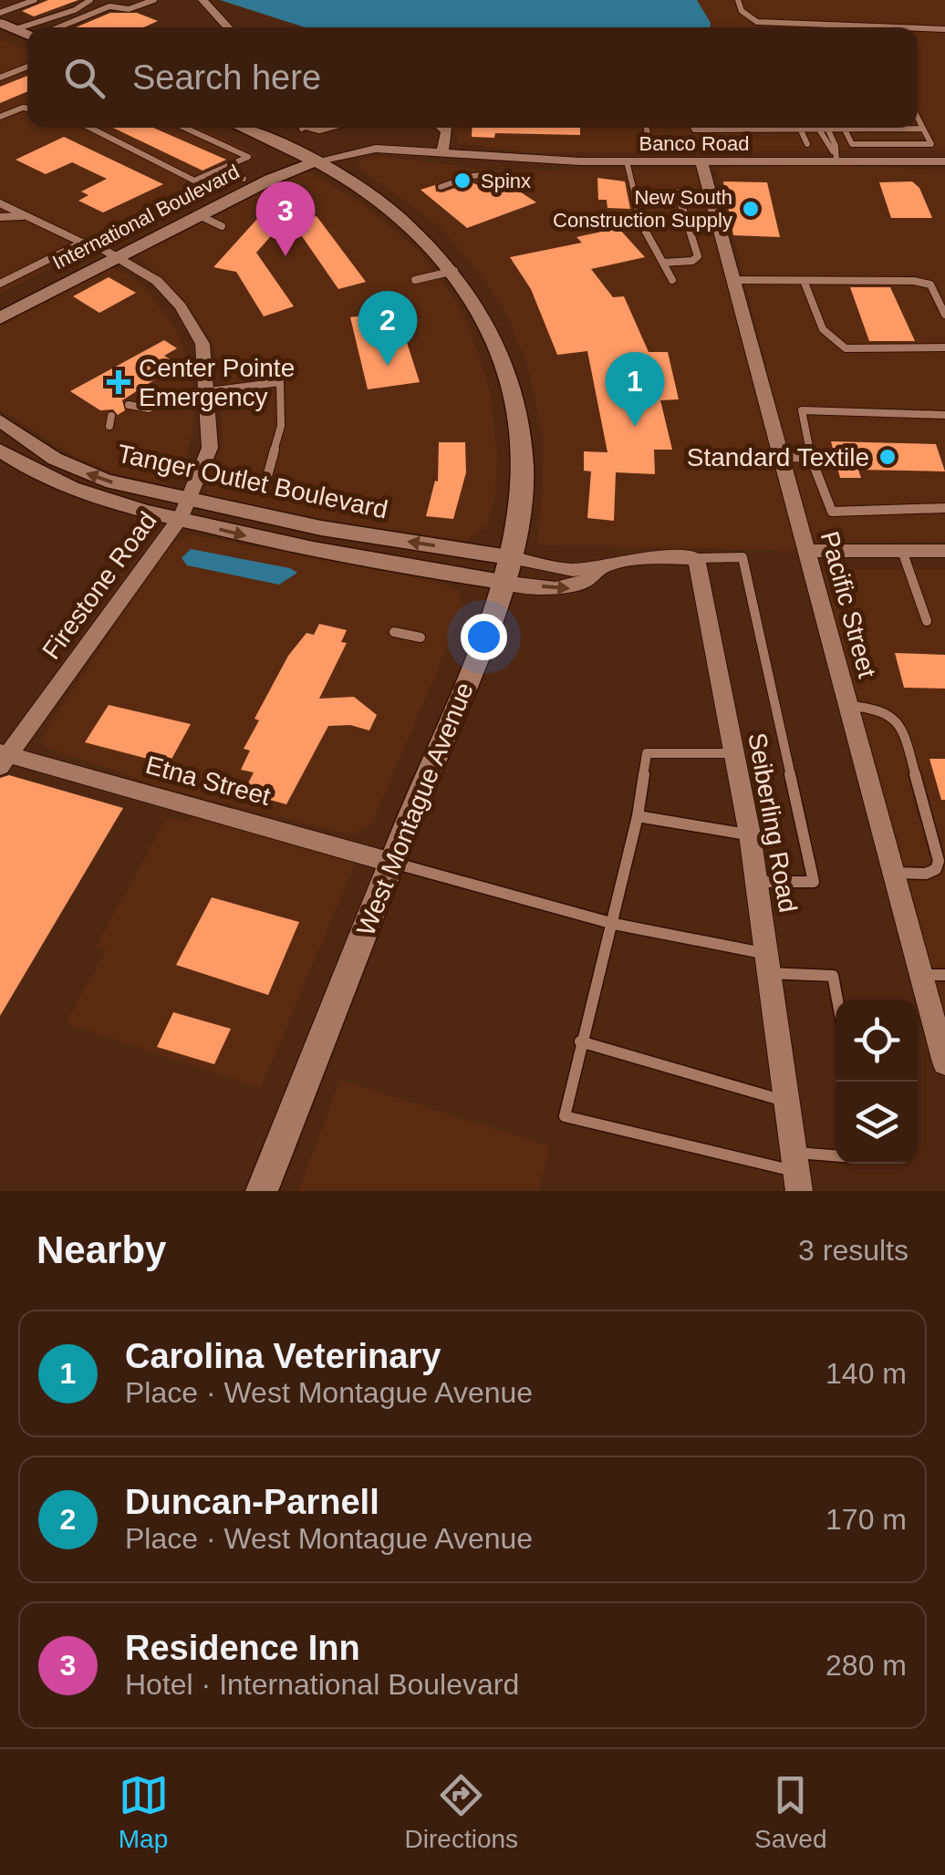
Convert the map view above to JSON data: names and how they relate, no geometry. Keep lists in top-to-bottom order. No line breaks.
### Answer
{"streets":{"main road":["International Boulevard","West Montague Avenue"],"street":["Banco Road","Tanger Outlet Boulevard","Firestone Road","Pacific Street","Etna Street","Seiberling Road"]},"crossings":[["Banco Road","International Boulevard"],["Banco Road","Pacific Street"],["Banco Road","West Montague Avenue"],["International Boulevard","Firestone Road"],["International Boulevard","West Montague Avenue"],["Tanger Outlet Boulevard","Firestone Road"],["Tanger Outlet Boulevard","West Montague Avenue"],["Firestone Road","Etna Street"],["Etna Street","West Montague Avenue"]],"places":{"other":["Spinx","New South Construction Supply","Standard Textile"],"health":["Center Pointe Emergency"]},"page":{"search":"Search here","pins":["3","2","1"],"heading":["Nearby","3 results"],"list":[{"mark":"1","name":"Carolina Veterinary","note":"Place · West Montague Avenue","value":"140 m"},{"mark":"2","name":"Duncan-Parnell","note":"Place · West Montague Avenue","value":"170 m"},{"mark":"3","name":"Residence Inn","note":"Hotel · International Boulevard","value":"280 m"}],"nav":["Map","Directions","Saved"]}}
